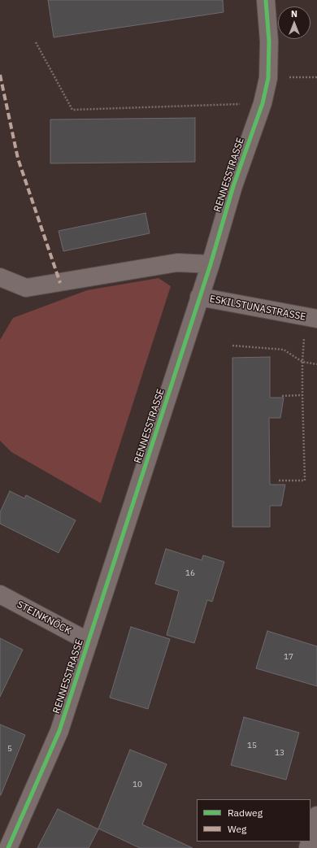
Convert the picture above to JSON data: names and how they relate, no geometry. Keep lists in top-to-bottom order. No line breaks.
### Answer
{"streets":{"street":["RENNESSTRASSE","ESKILSTUNASTRASSE","STEINKNÖCK"]},"crossings":[["RENNESSTRASSE","ESKILSTUNASTRASSE"],["RENNESSTRASSE","STEINKNÖCK"]],"house_numbers":["16","17","15","5","13","10"],"legend":["Radweg","Weg"],"north":"top"}
